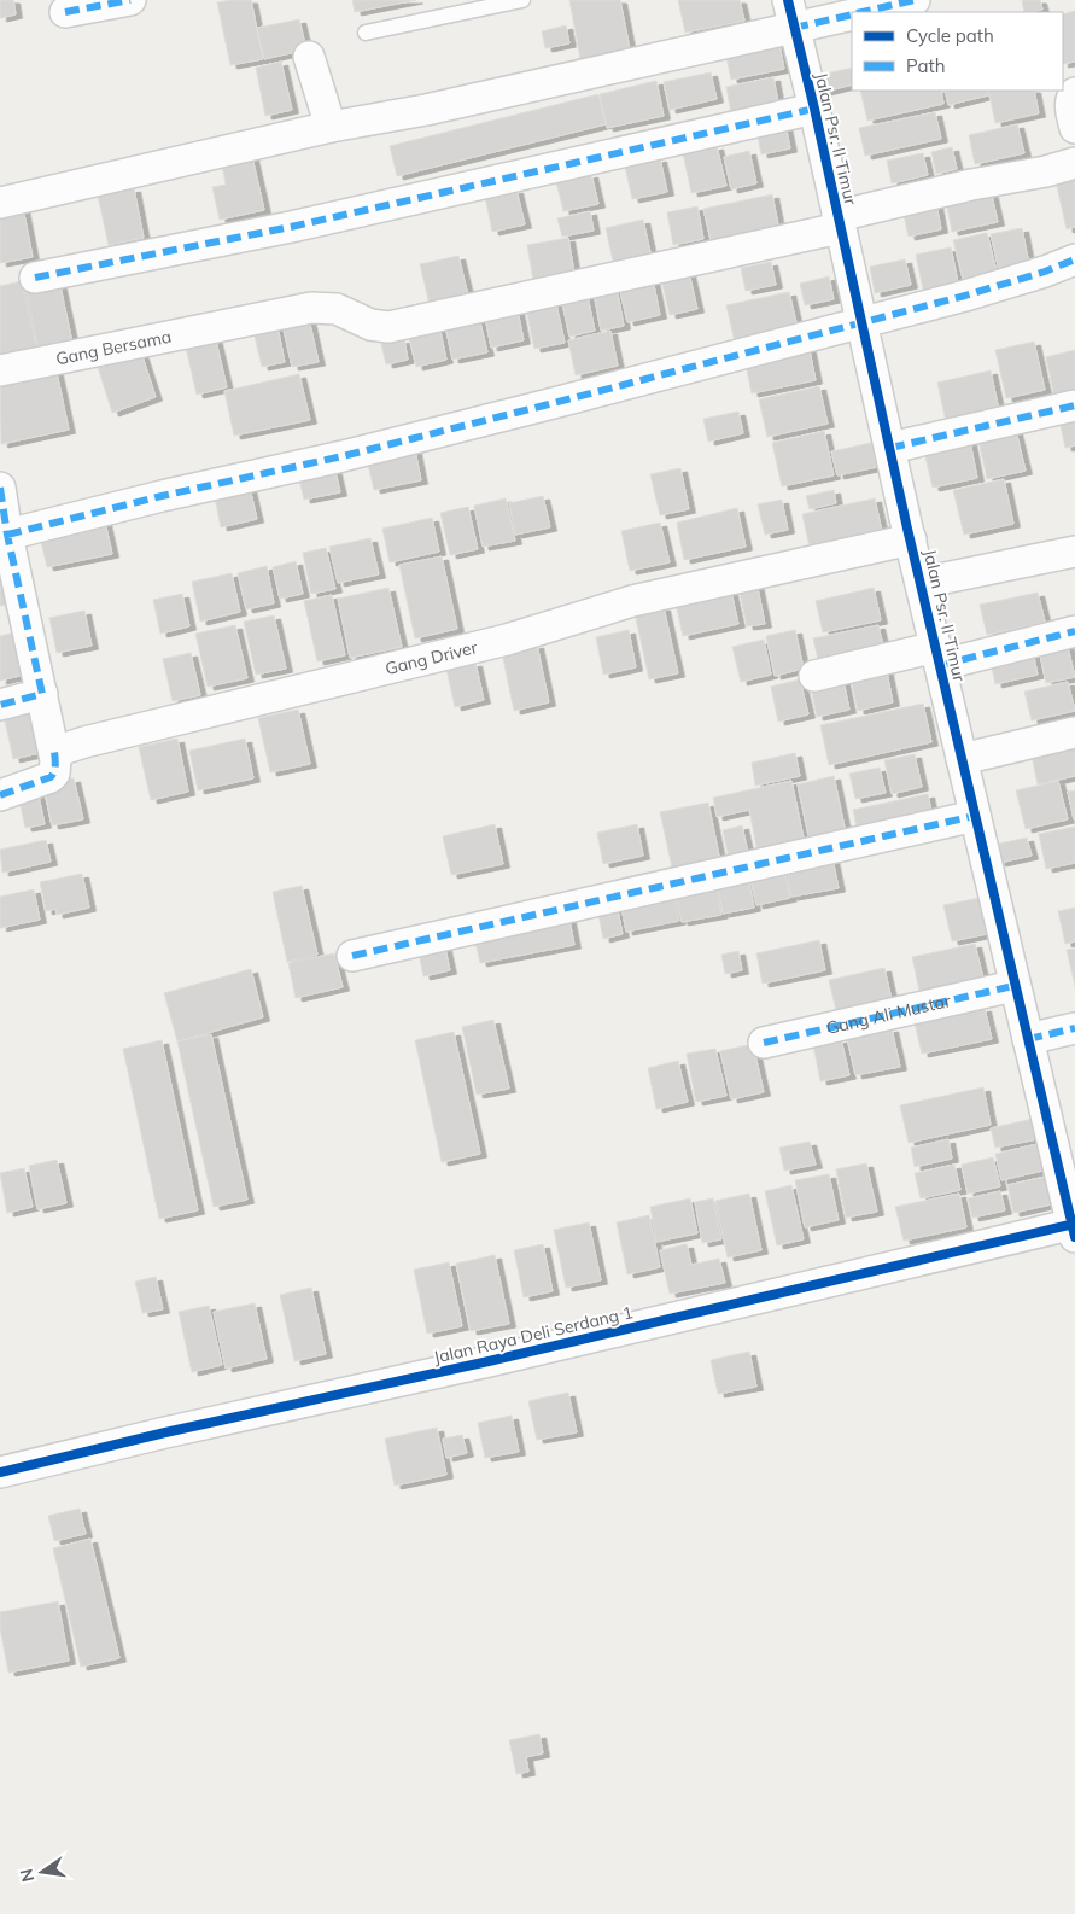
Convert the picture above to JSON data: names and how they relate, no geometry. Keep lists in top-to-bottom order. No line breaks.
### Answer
{"streets":{"street":["Jalan Psr. II Timur","Gang Bersama","Gang Driver","Gang Ali Mustar","Jalan Raya Deli Serdang 1"]},"crossings":[["Jalan Psr. II Timur","Gang Bersama"],["Jalan Psr. II Timur","Gang Driver"],["Jalan Psr. II Timur","Gang Ali Mustar"],["Jalan Psr. II Timur","Jalan Raya Deli Serdang 1"]],"legend":["Cycle path","Path"],"north":"left"}
